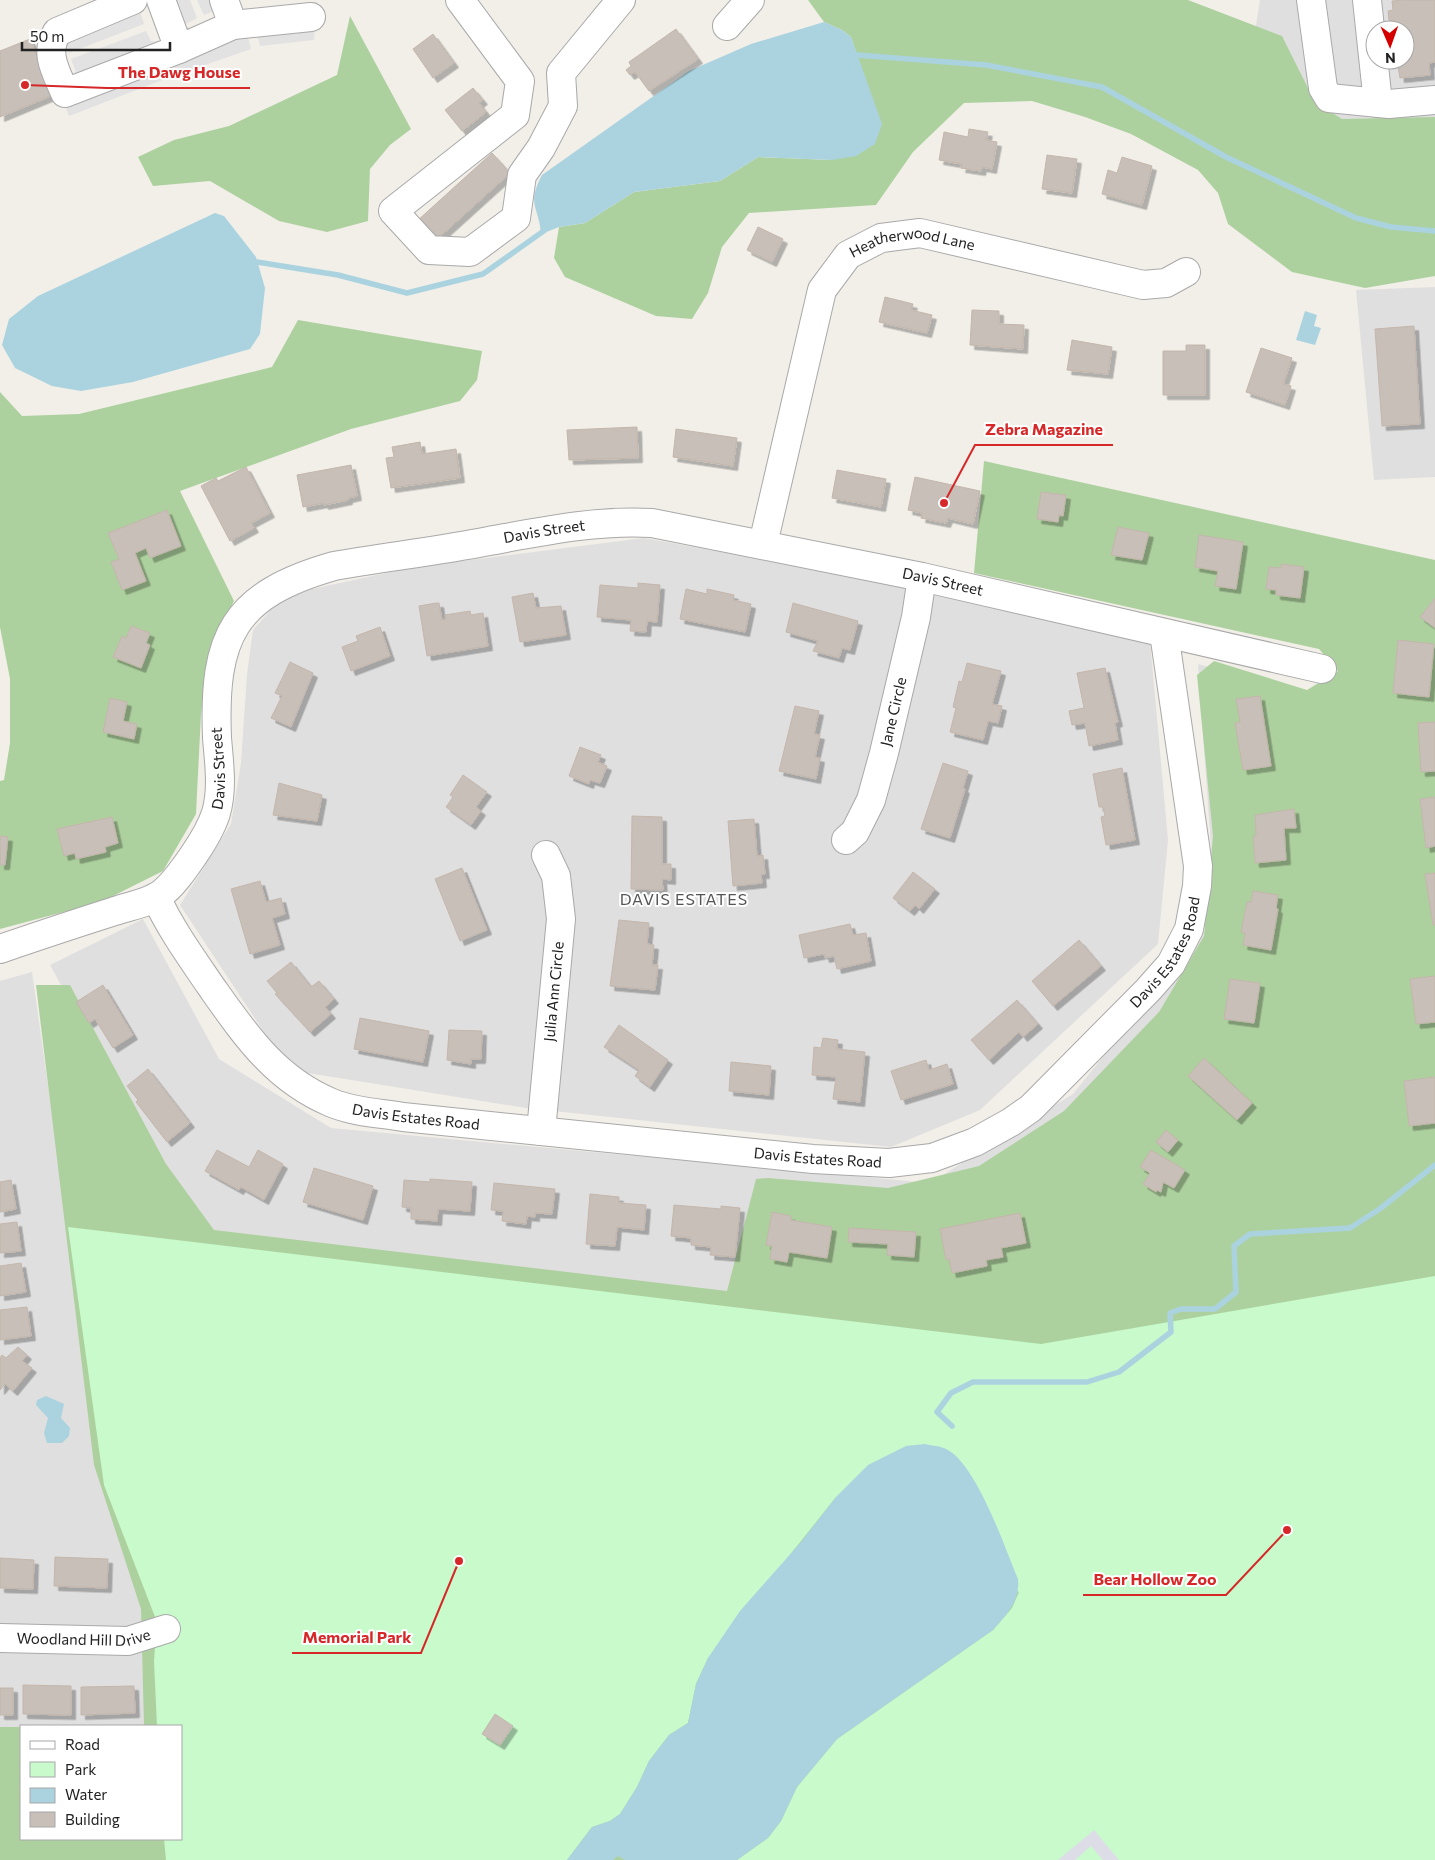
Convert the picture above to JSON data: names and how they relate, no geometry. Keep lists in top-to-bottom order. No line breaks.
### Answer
{"streets":{"street":["Heatherwood Lane","Davis Street","Jane Circle","Davis Estates Road","Julia Ann Circle","Woodland Hill Drive"]},"crossings":[["Heatherwood Lane","Davis Street"],["Davis Street","Jane Circle"],["Davis Street","Davis Estates Road"],["Davis Estates Road","Julia Ann Circle"]],"districts":["DAVIS ESTATES"],"places":["The Dawg House","Zebra Magazine","Bear Hollow Zoo","Memorial Park"],"legend":["Road","Park","Water","Building"],"scale_bar":"50 m","north":"bottom"}
